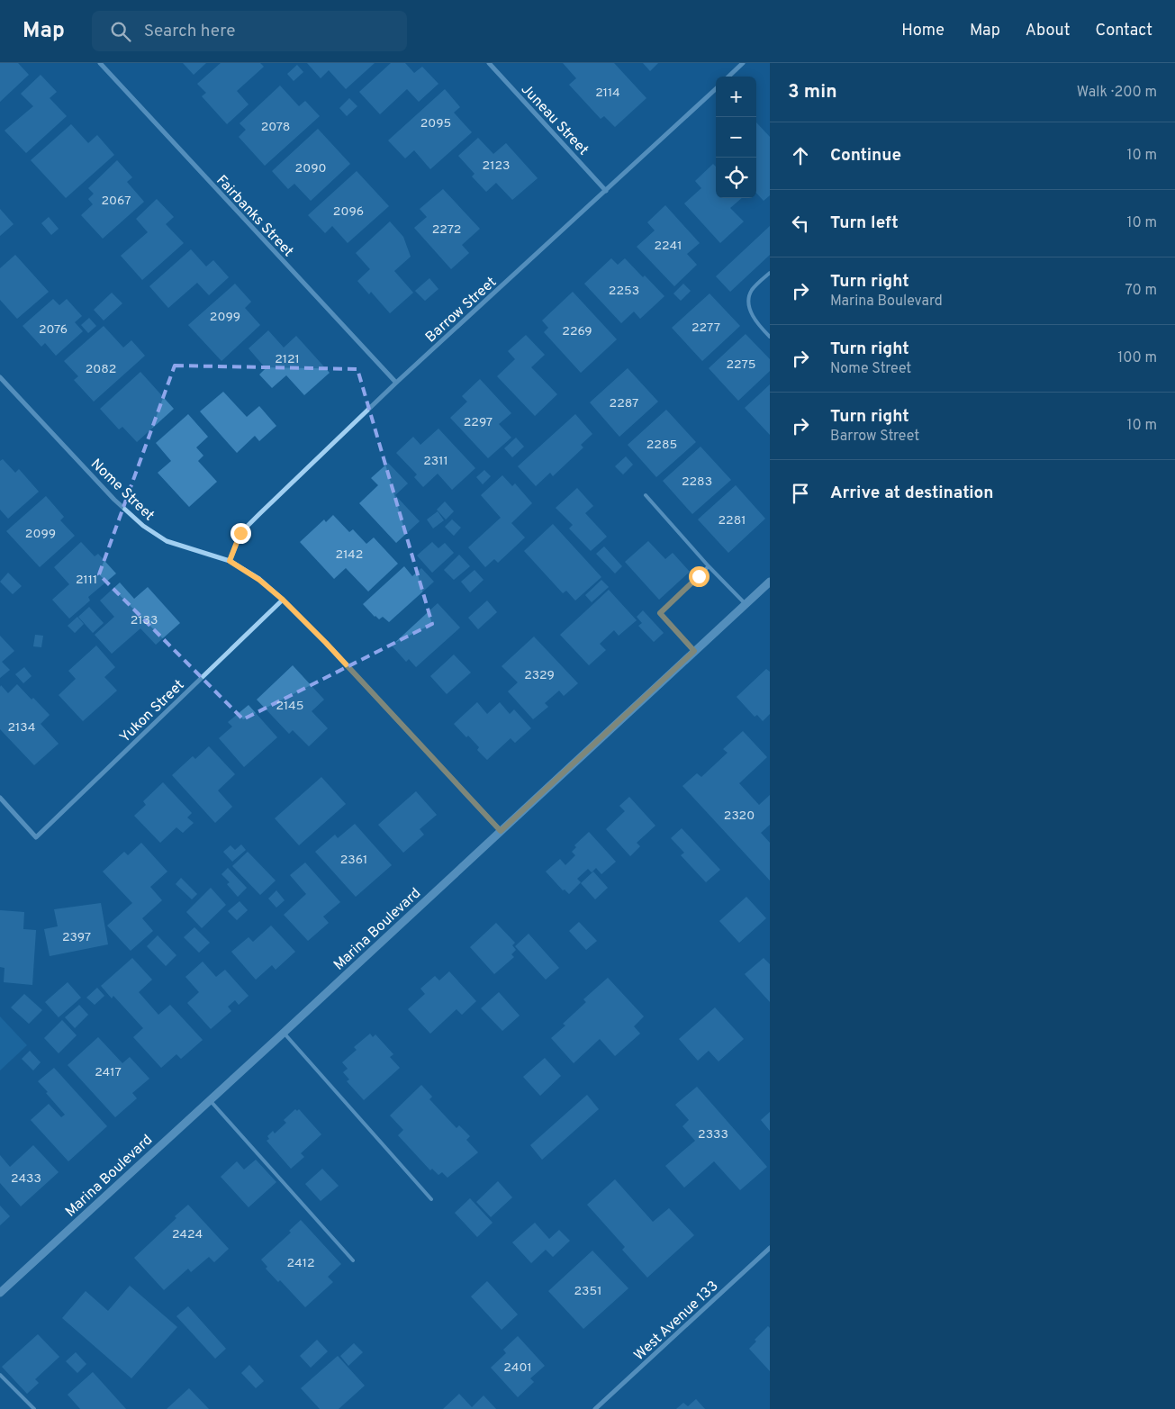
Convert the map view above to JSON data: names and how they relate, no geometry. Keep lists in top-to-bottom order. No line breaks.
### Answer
{"streets":{"street":["Juneau Street","Fairbanks Street","Barrow Street","Nome Street","Yukon Street","Marina Boulevard","West Avenue 133"]},"crossings":[["Juneau Street","Barrow Street"],["Fairbanks Street","Barrow Street"],["Barrow Street","Nome Street"],["Nome Street","Yukon Street"],["Nome Street","Marina Boulevard"]],"house_numbers":["2114","2095","2078","2123","2090","2067","2096","2272","2241","2253","2099","2277","2076","2269","2121","2275","2082","2287","2297","2285","2311","2283","2281","2099","2142","2111","2133","2329","2145","2134","2320","2361","2397","2417","2333","2433","2424","2412","2351","2401"],"page":{"header":"Map","search":"Search here","nav":["Home","Map","About","Contact"],"heading":["3 min","Walk · 200 m"],"map_buttons":["+","−"],"list":[["Continue","10 m"],["Turn left","10 m"],["Turn right","Marina Boulevard","70 m"],["Turn right","Nome Street","100 m"],["Turn right","Barrow Street","10 m"],"Arrive at destination"]}}
